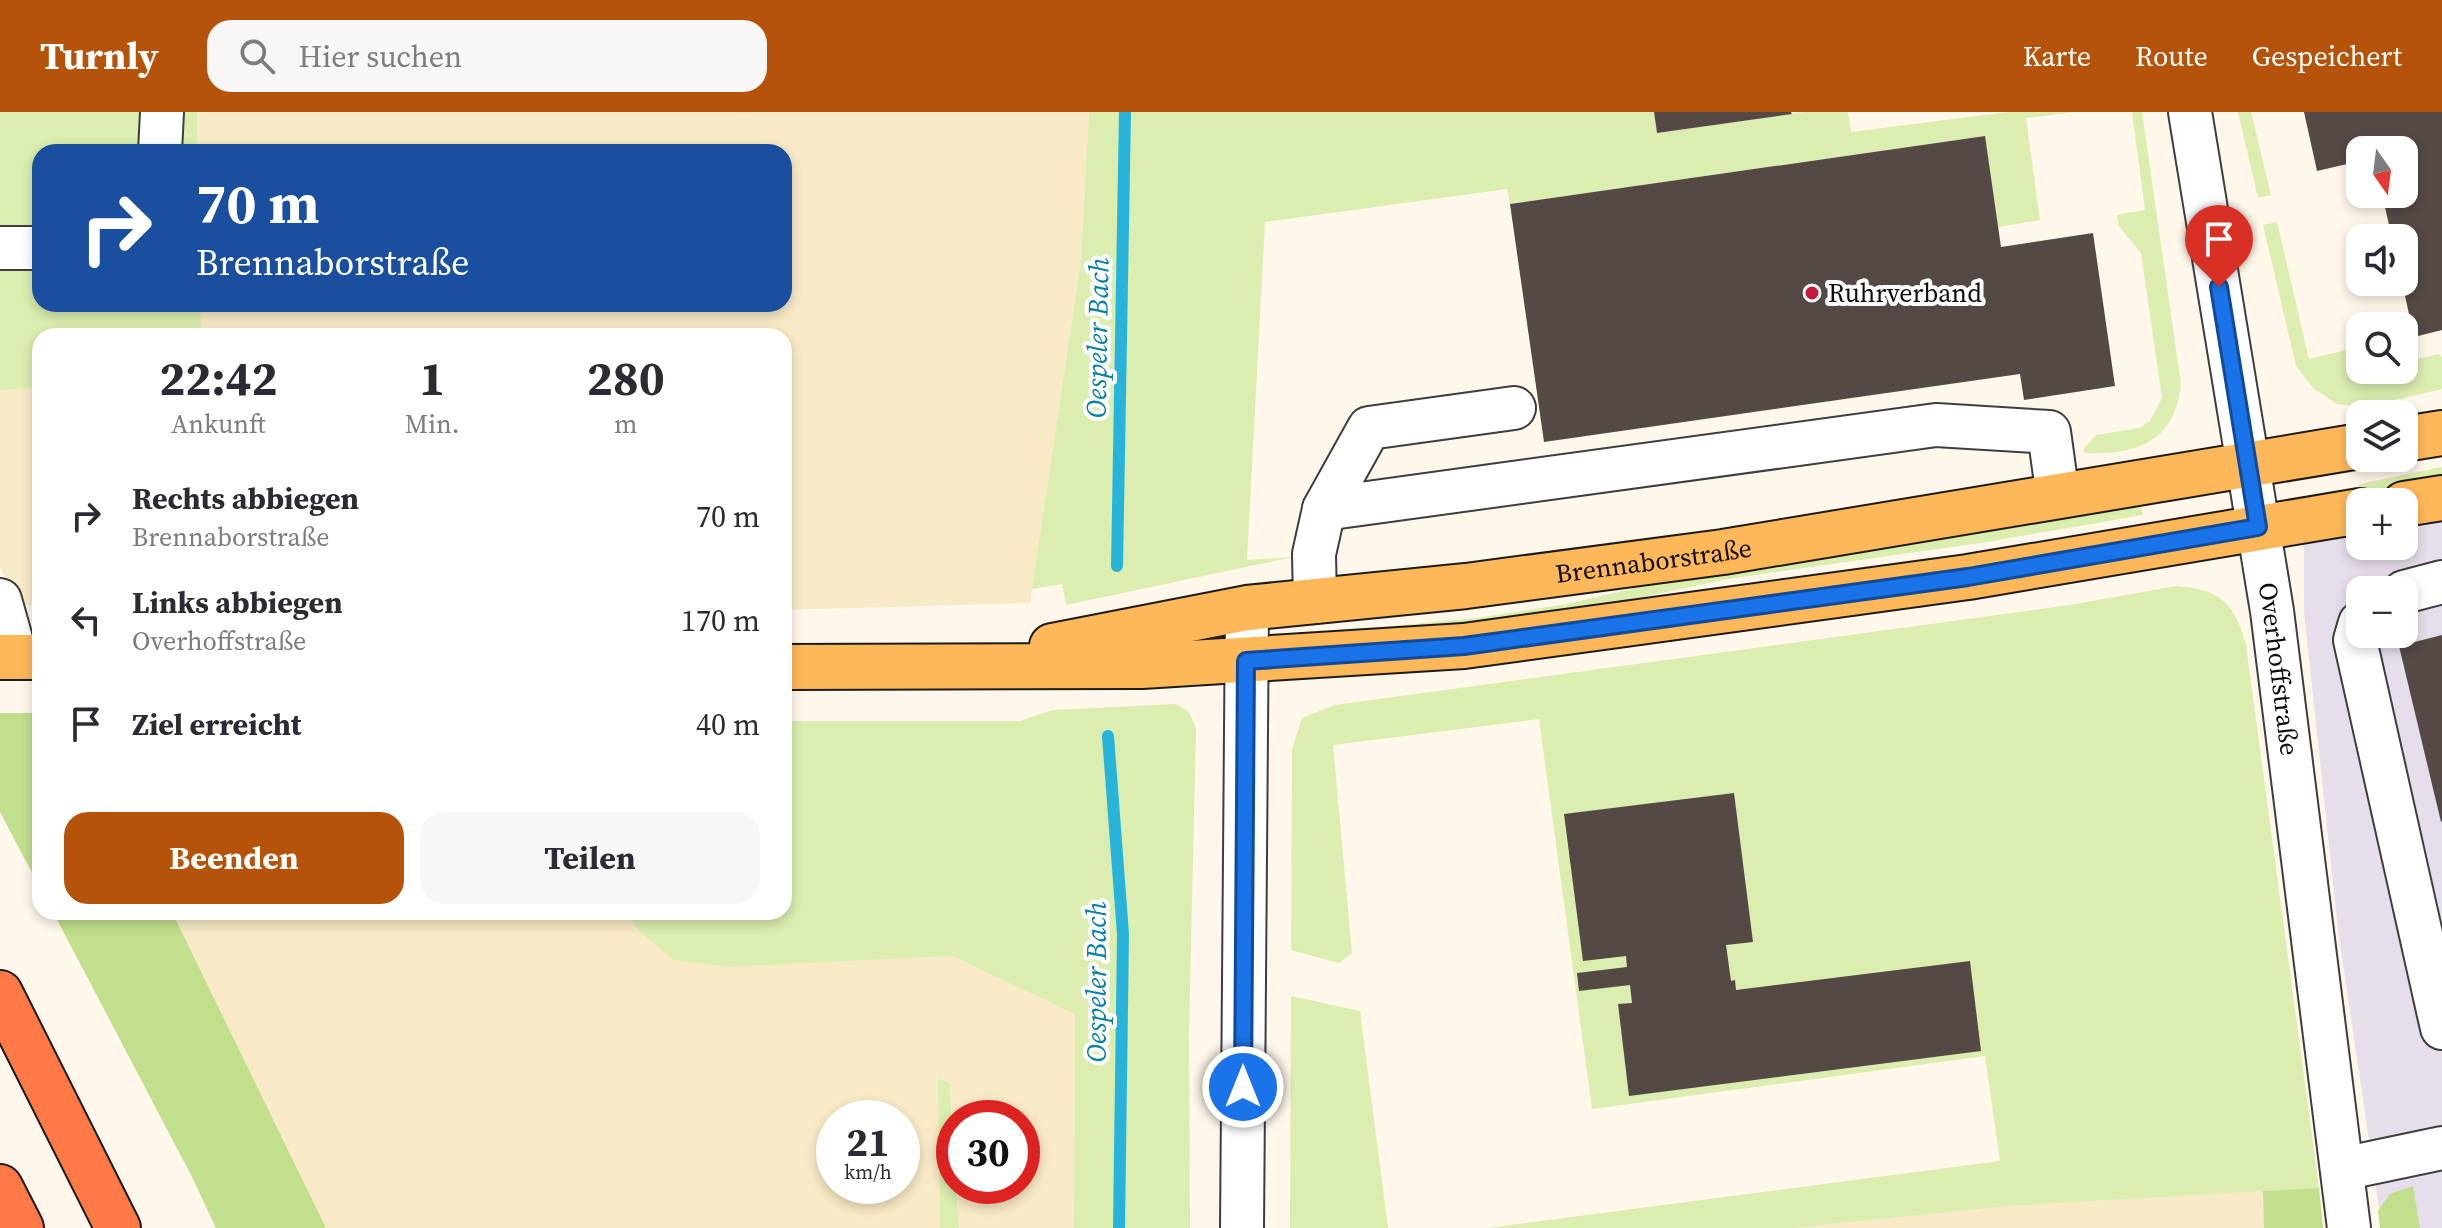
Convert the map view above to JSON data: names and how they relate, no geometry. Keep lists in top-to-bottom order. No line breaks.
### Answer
{"streets":{"main road":["Brennaborstraße"],"street":["Overhoffstraße"]},"crossings":[["Brennaborstraße","Overhoffstraße"]],"water":["Oespeler Bach"],"places":["Ruhrverband"],"north":"bottom","page":{"header":"Turnly","search":"Hier suchen","nav":["Karte","Route","Gespeichert"],"map_buttons":["+","−"],"turn":["70 m","Brennaborstraße"],"eta":["22:42","Ankunft","1","Min.","280","m"],"list":[{"name":"Rechts abbiegen","note":"Brennaborstraße","value":"70 m"},{"name":"Links abbiegen","note":"Overhoffstraße","value":"170 m"},{"name":"Ziel erreicht","value":"40 m"}],"buttons":["Beenden","Teilen"],"speed":"21 km/h","limit":"30"}}
